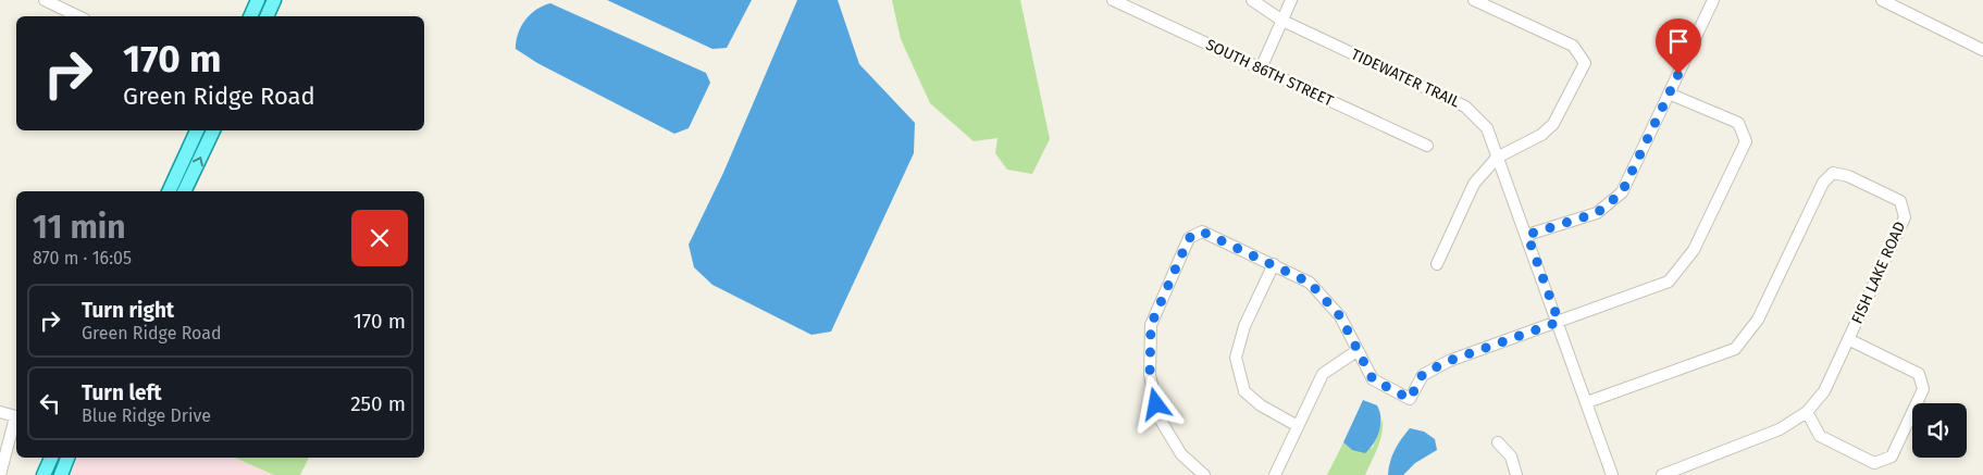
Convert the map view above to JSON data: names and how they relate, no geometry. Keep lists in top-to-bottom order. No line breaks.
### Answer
{"streets":{"street":["SOUTH 86TH STREET","TIDEWATER TRAIL","FISH LAKE ROAD"]},"crossings":[["TIDEWATER TRAIL","FISH LAKE ROAD"]],"page":{"turn":["170 m","Green Ridge Road"],"heading":["11 min","870 m · 16:05"],"list":[{"name":"Turn right","note":"Green Ridge Road","value":"170 m"},{"name":"Turn left","note":"Blue Ridge Drive","value":"250 m"}]}}
